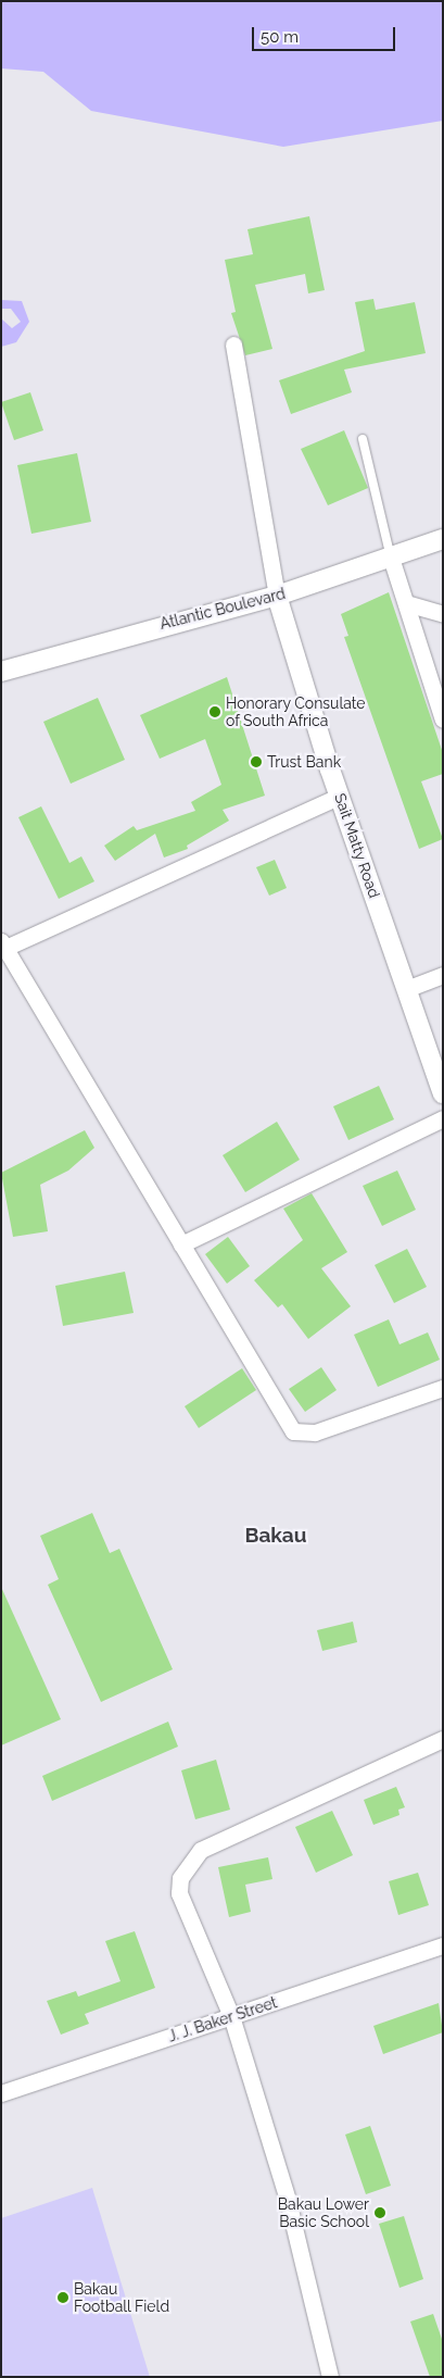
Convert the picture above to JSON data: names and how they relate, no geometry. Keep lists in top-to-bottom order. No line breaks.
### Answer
{"streets":{"street":["Atlantic Boulevard","Sait Matty Road","J. J. Baker Street"]},"crossings":[["Atlantic Boulevard","Sait Matty Road"]],"districts":["Bakau"],"places":["Honorary Consulate of South Africa","Trust Bank","Bakau Lower Basic School","Bakau Football Field"],"scale_bar":"50 m"}
